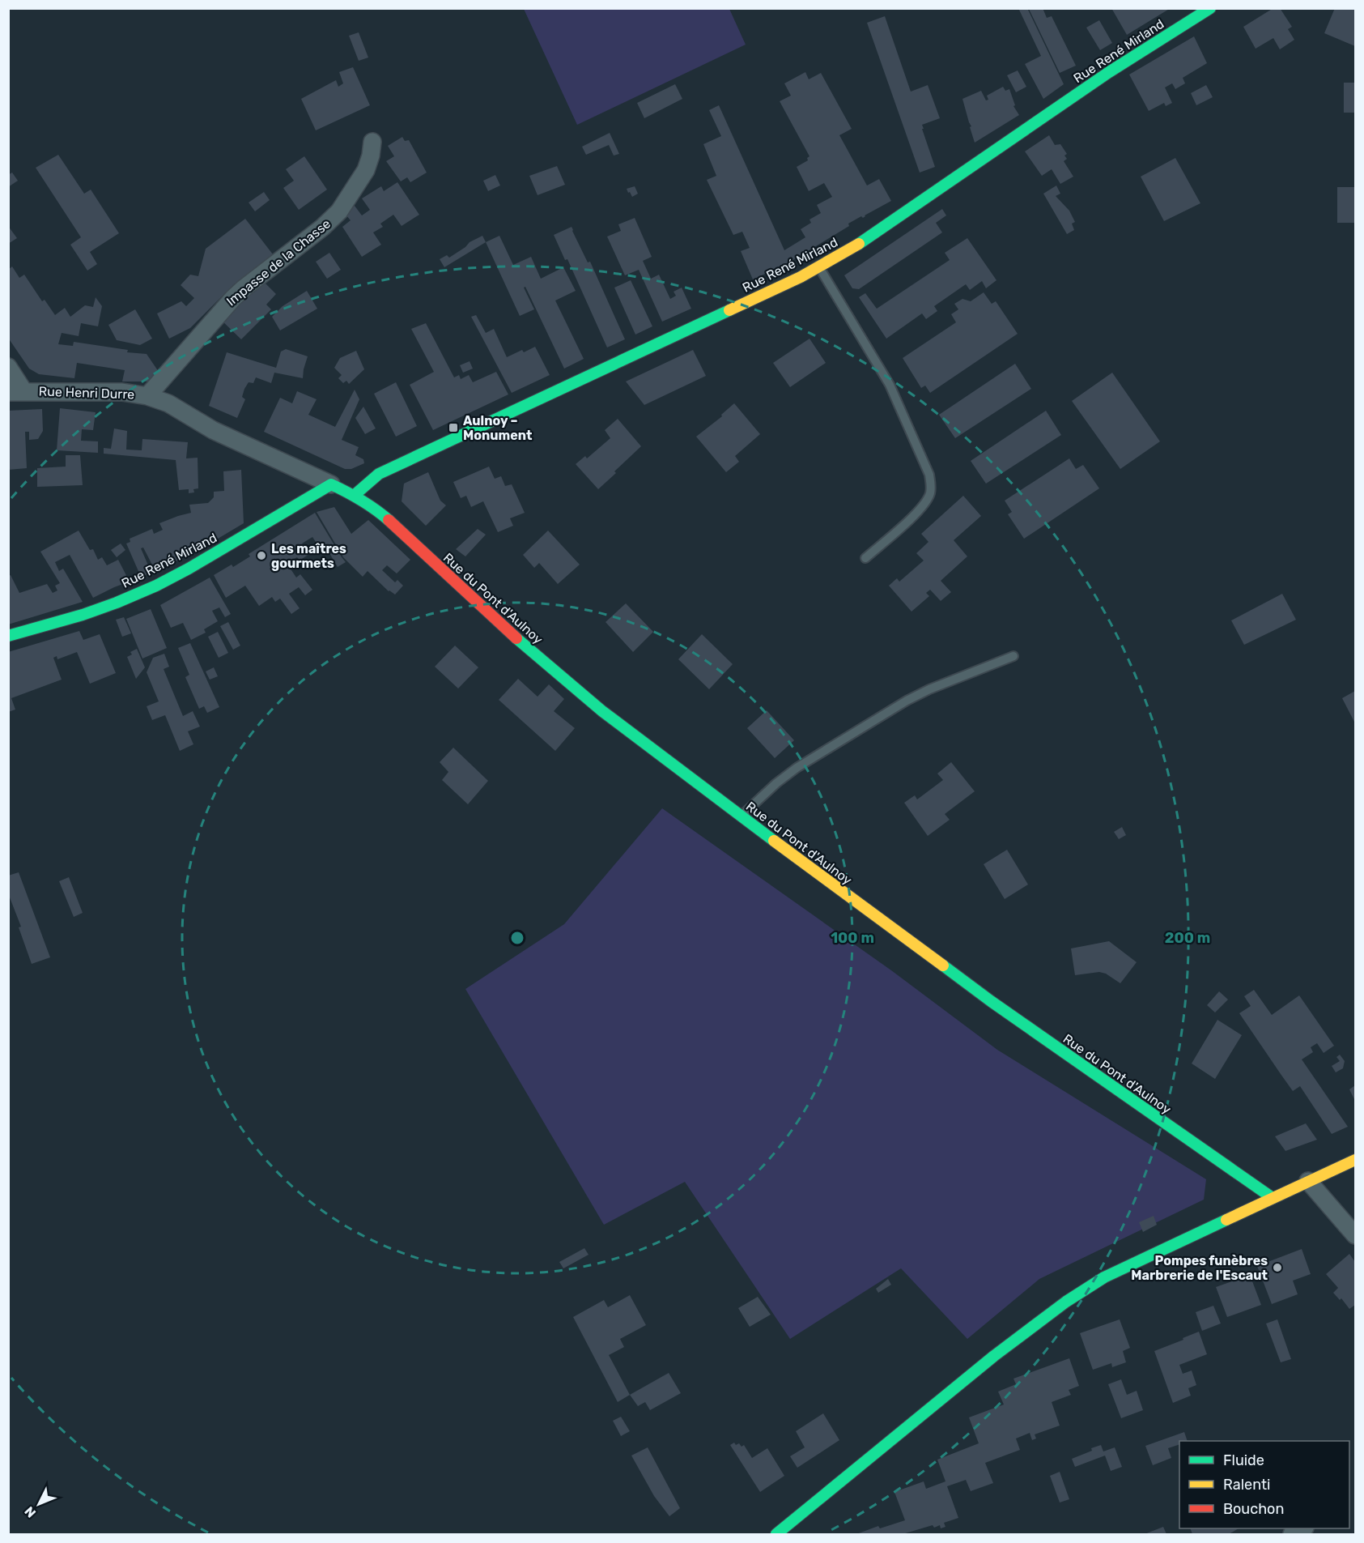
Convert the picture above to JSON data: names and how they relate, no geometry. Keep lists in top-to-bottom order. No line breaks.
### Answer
{"streets":{"street":["Rue René Mirland","Impasse de la Chasse","Rue Henri Durre","Rue du Pont d'Aulnoy"]},"crossings":[["Rue René Mirland","Rue Henri Durre"],["Rue René Mirland","Rue du Pont d'Aulnoy"],["Impasse de la Chasse","Rue Henri Durre"],["Rue Henri Durre","Rue du Pont d'Aulnoy"]],"places":{"transit":["Aulnoy – Monument"],"other":["Les maîtres gourmets","Pompes funèbres Marbrerie de l'Escaut"]},"legend":["Fluide","Ralenti","Bouchon"],"north":"bottom left","rings":["100 m","200 m"]}
